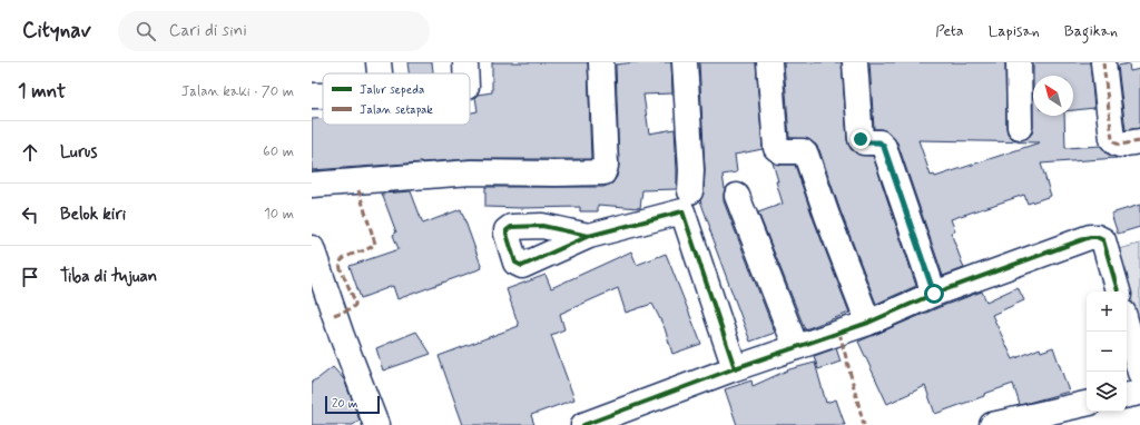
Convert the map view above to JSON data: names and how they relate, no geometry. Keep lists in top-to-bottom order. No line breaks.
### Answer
{"legend":["Jalur sepeda","Jalan setapak"],"scale_bar":"20 m","north":"top left","page":{"header":"Citynav","search":"Cari di sini","nav":["Peta","Lapisan","Bagikan"],"heading":["1 mnt","Jalan kaki · 70 m"],"list":[["Lurus","60 m"],["Belok kiri","10 m"],"Tiba di tujuan"],"map_buttons":["+","−"],"scale":"20 m"}}
